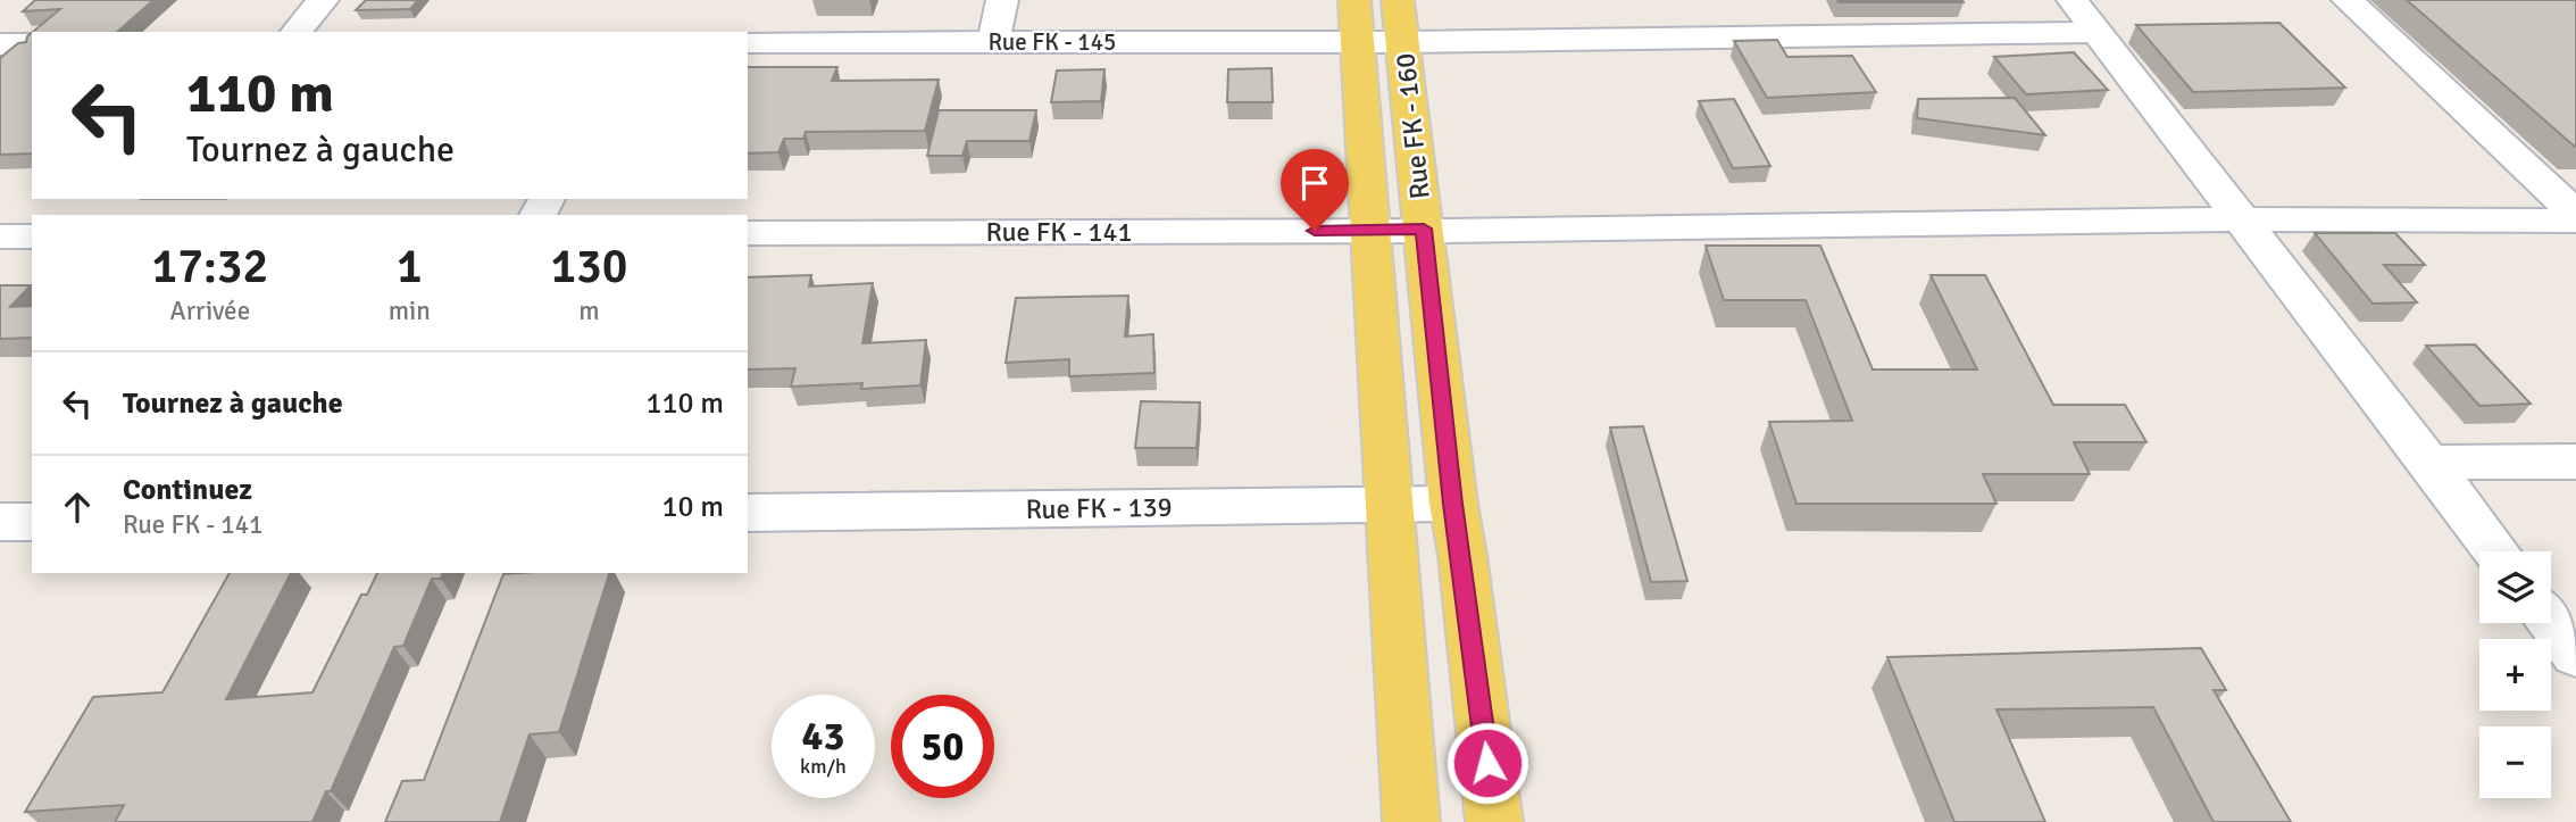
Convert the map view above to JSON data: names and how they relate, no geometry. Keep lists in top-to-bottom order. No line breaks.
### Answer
{"streets":{"main road":["Rue FK - 160"],"street":["Rue FK - 145","Rue FK - 141","Rue FK - 139"]},"crossings":[["Rue FK - 145","Rue FK - 160"],["Rue FK - 160","Rue FK - 141"],["Rue FK - 160","Rue FK - 139"]],"page":{"turn":["110 m","Tournez à gauche"],"eta":["17:32","Arrivée","1","min","130","m"],"list":[{"name":"Tournez à gauche","value":"110 m"},{"name":"Continuez","note":"Rue FK - 141","value":"10 m"}],"map_buttons":["+","−"],"speed":"43 km/h","limit":"50"}}
